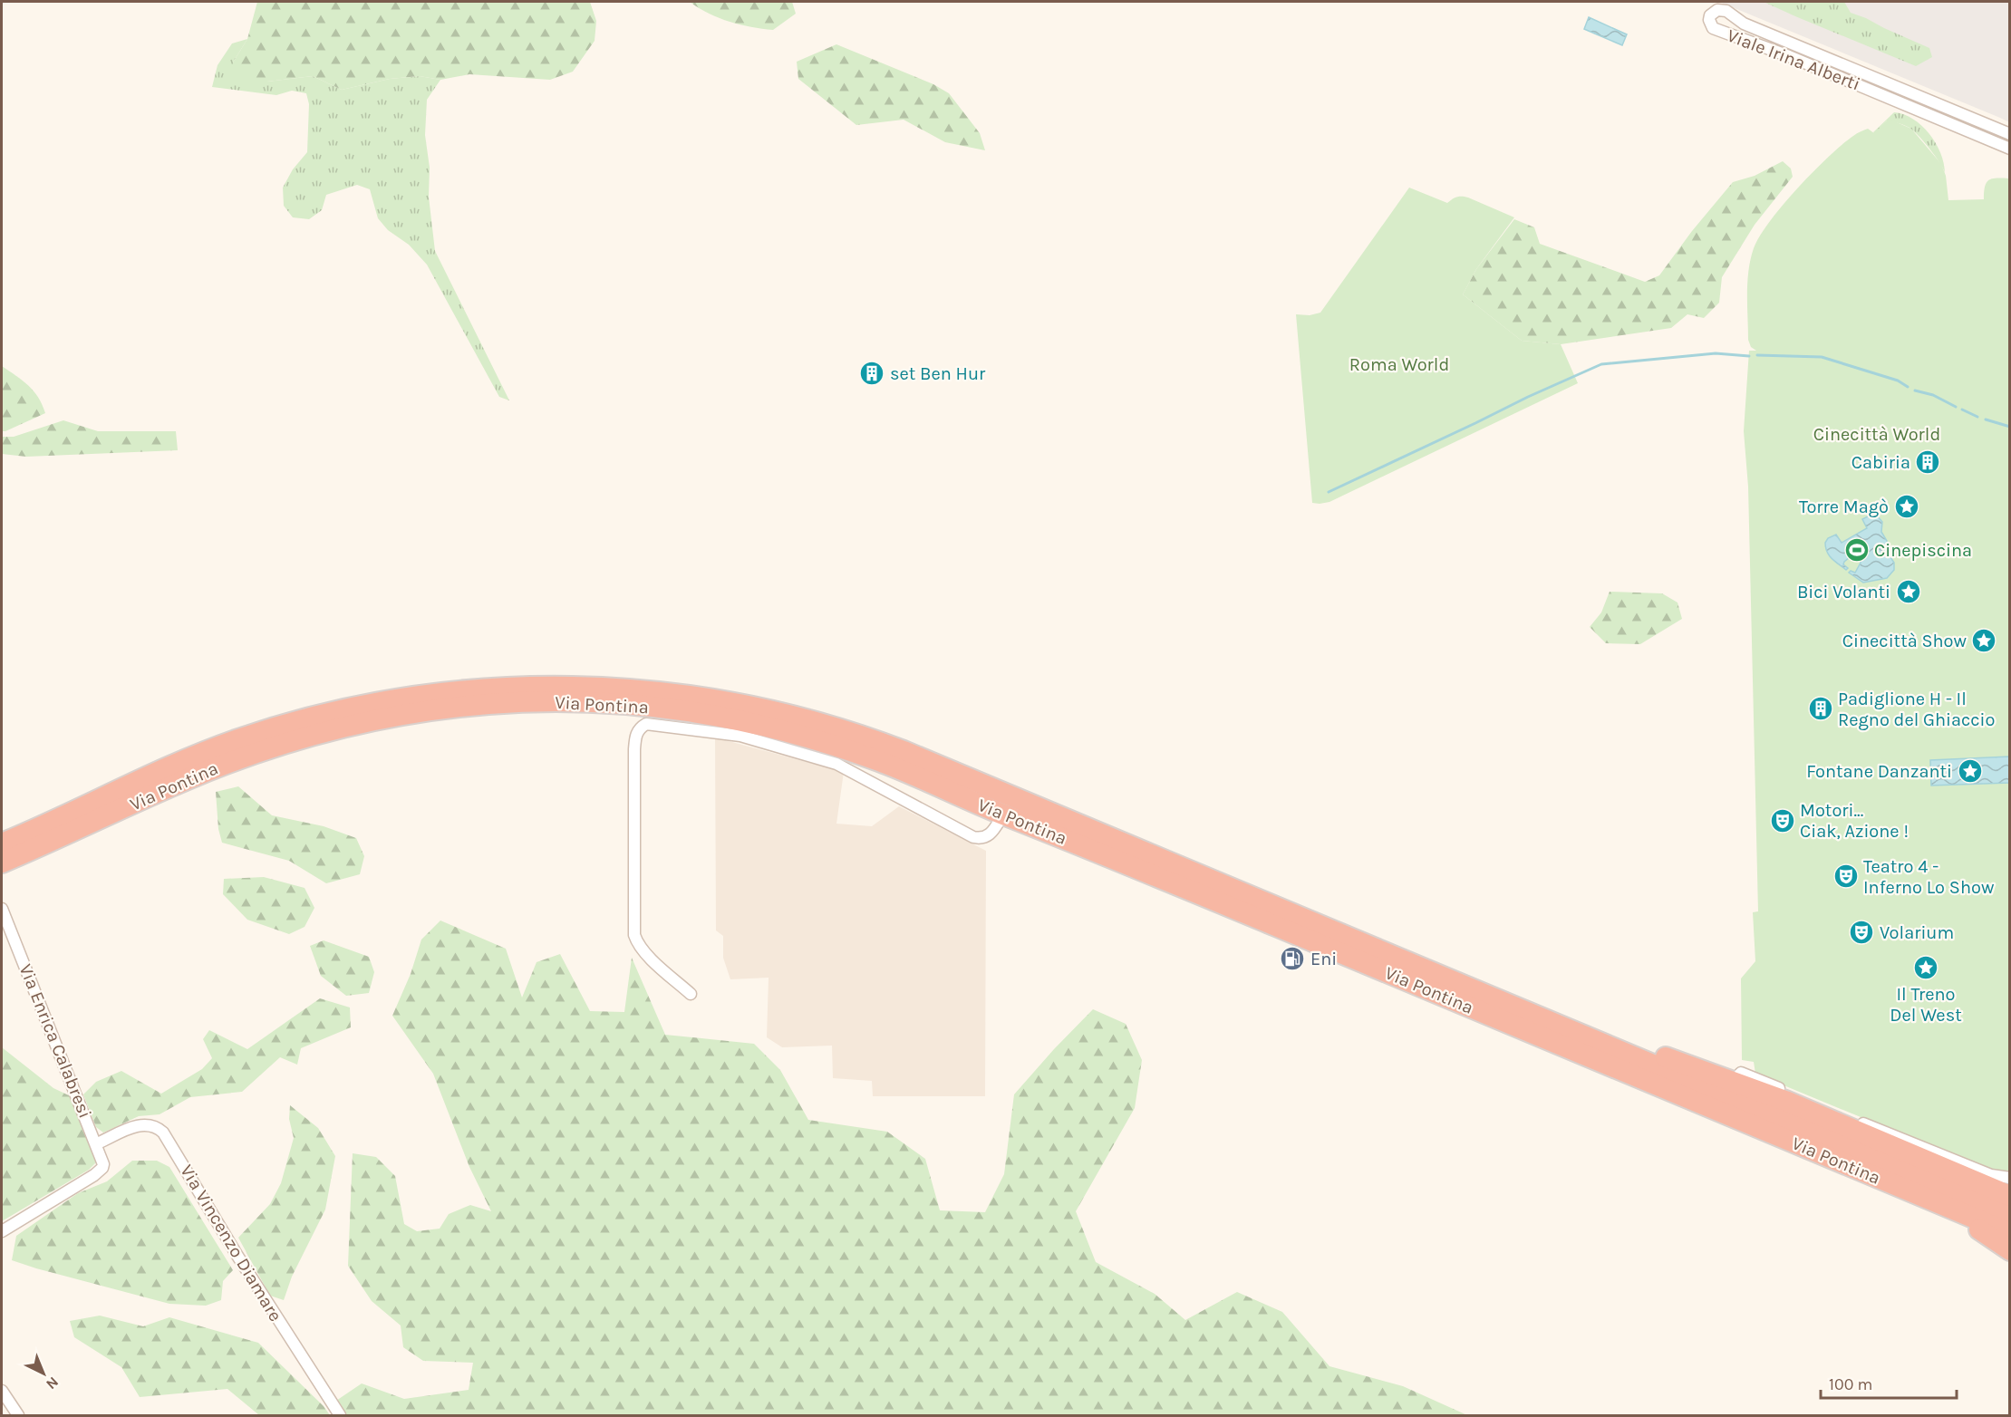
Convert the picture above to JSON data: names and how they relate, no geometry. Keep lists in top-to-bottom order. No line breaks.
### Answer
{"streets":{"highway":["Via Pontina"],"street":["Viale Irina Alberti","Via Enrica Calabresi","Via Vincenzo Diamare"]},"crossings":[["Via Enrica Calabresi","Via Vincenzo Diamare"]],"parks":["Roma World","Cinecittà World"],"places":{"building":["set Ben Hur","Cabiria","Padiglione H - Il Regno del Ghiaccio"],"place":["Torre Magò","Bici Volanti","Cinecittà Show","Fontane Danzanti","Il Treno Del West"],"sports":["Cinepiscina"],"theatre":["Motori... Ciak, Azione !","Teatro 4 - Inferno Lo Show","Volarium"],"fuel station":["Eni"]},"scale_bar":"100 m","north":"bottom right"}
